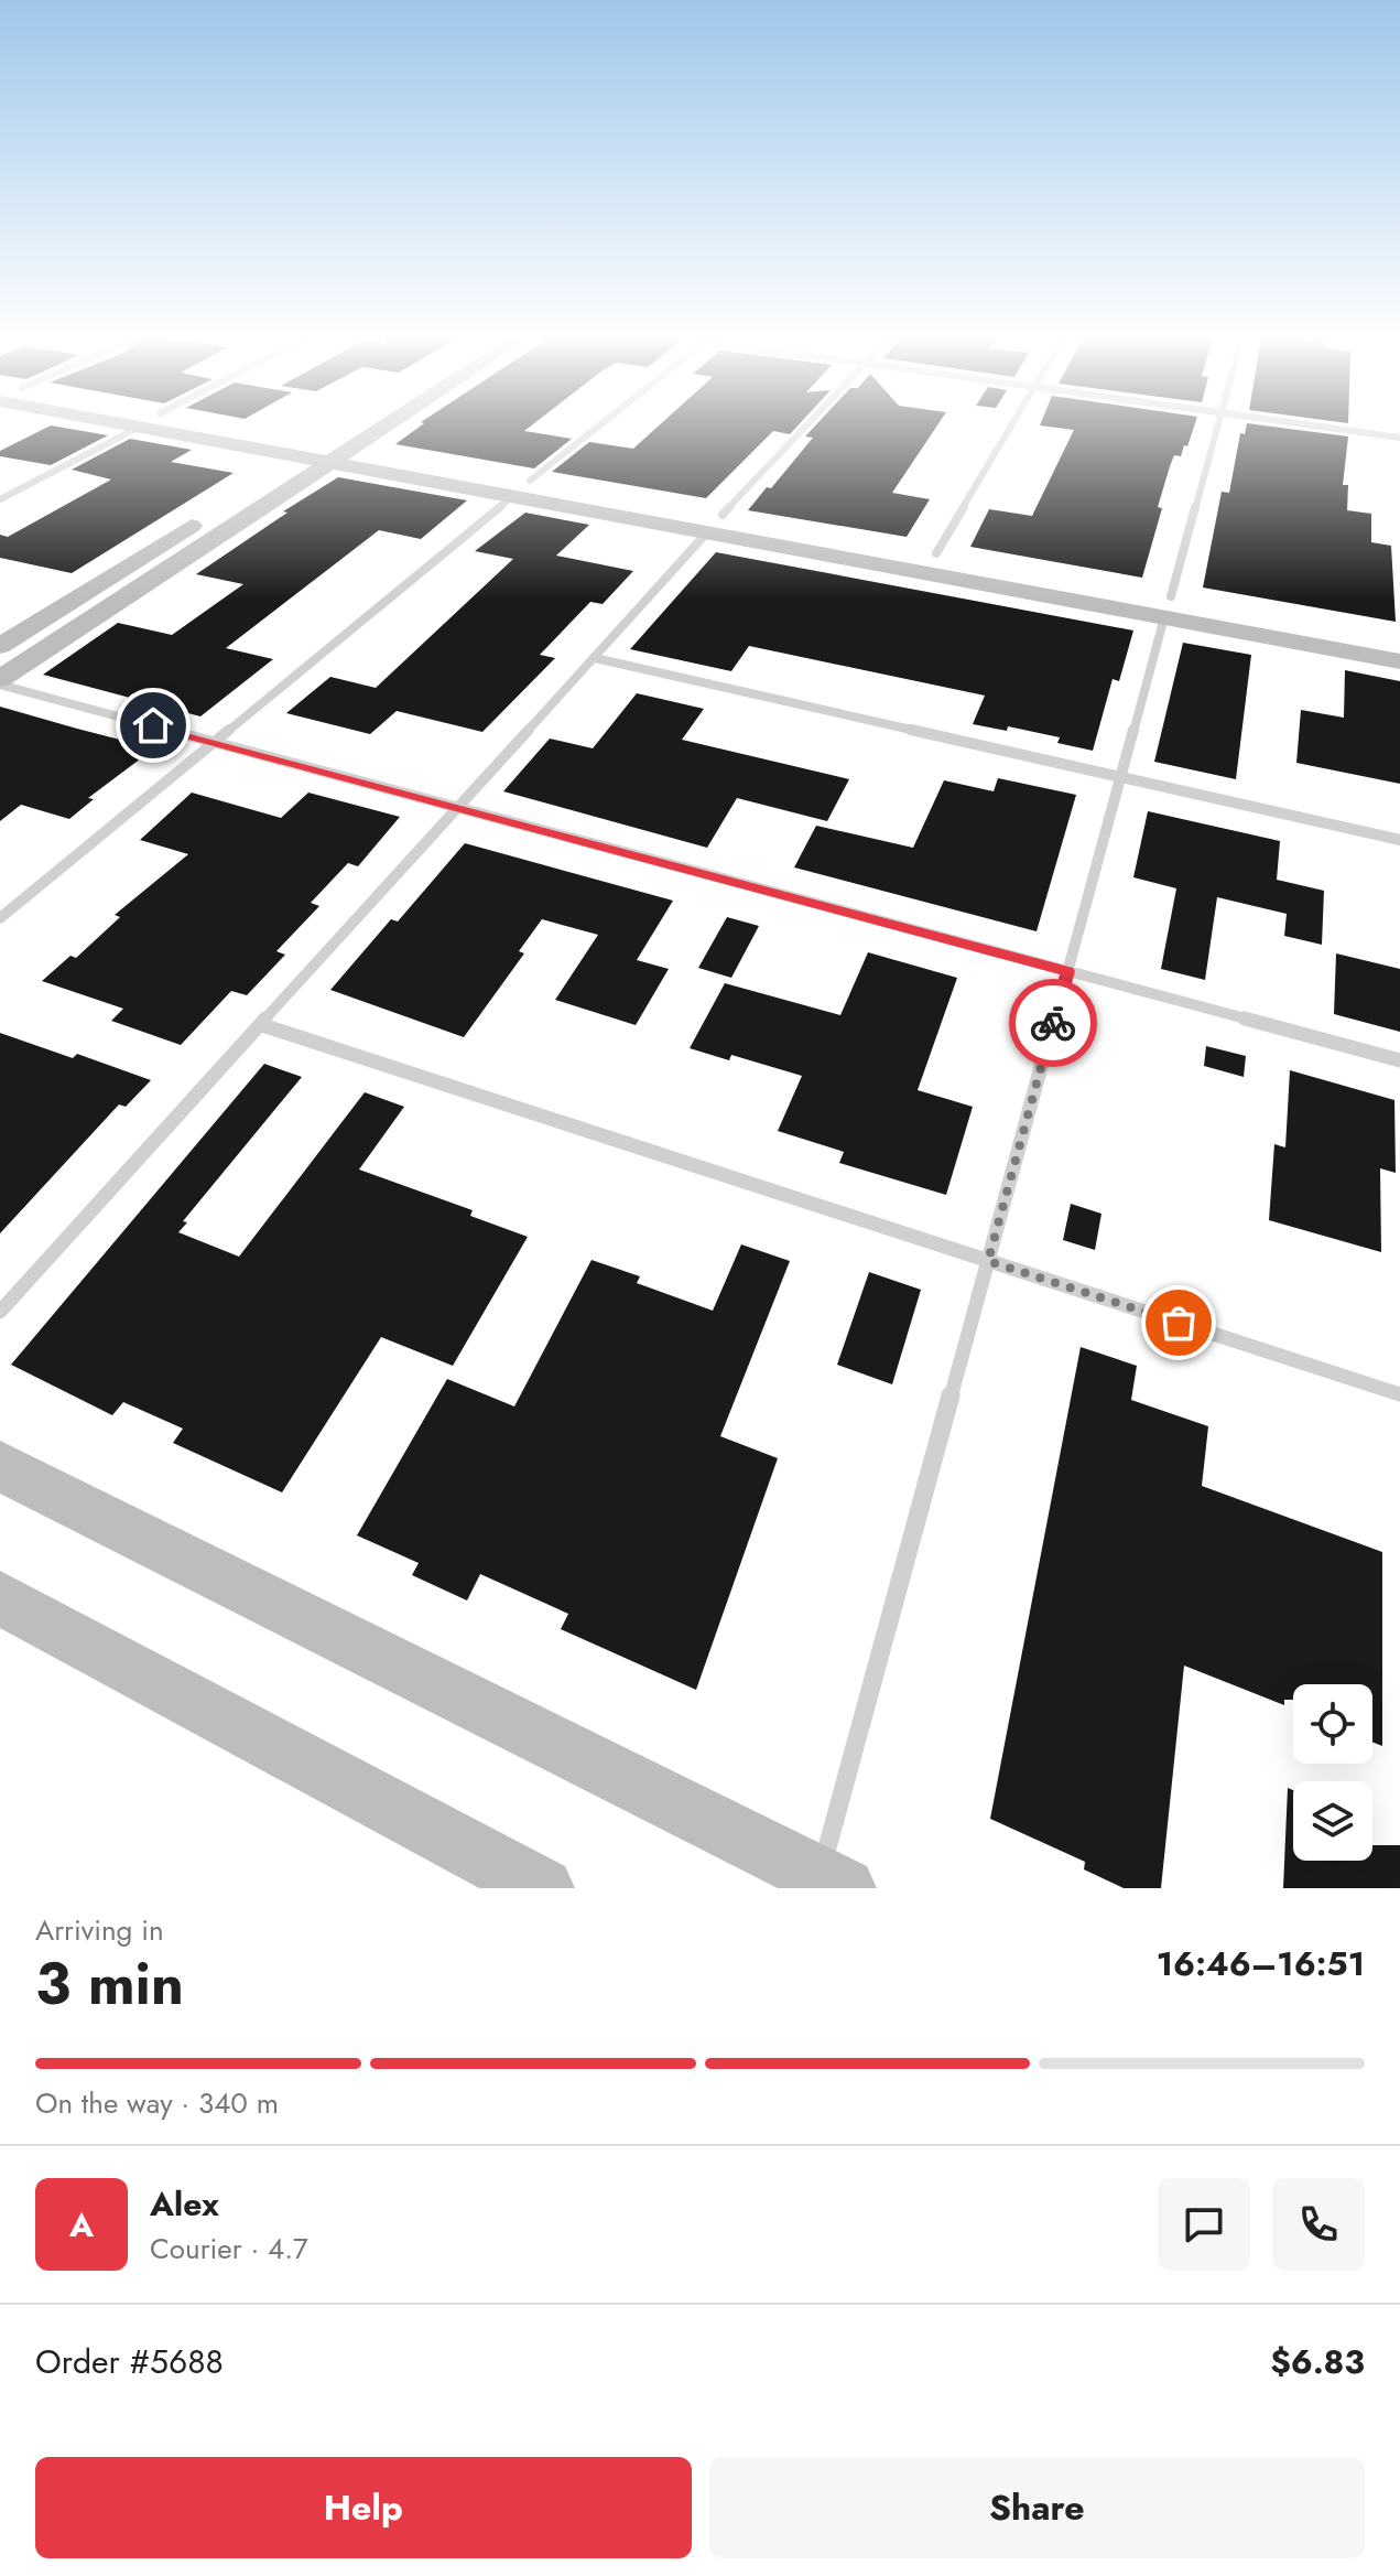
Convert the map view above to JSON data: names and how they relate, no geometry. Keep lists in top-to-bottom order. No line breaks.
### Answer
{"page":{"heading":["3 min","Arriving in","16:46–16:51"],"panel":["Alex","Courier · 4.7","Order #5688","$6.83"],"bar":"On the way · 340 m","round":"A","buttons":["Help","Share"]}}
